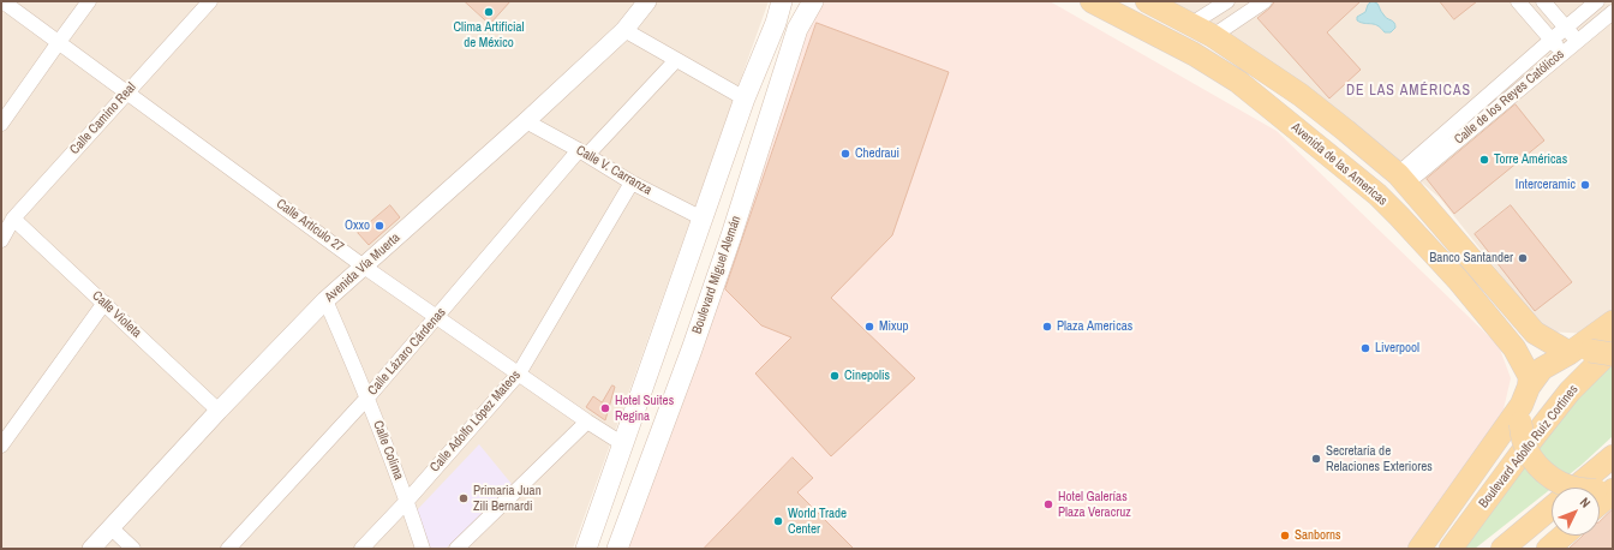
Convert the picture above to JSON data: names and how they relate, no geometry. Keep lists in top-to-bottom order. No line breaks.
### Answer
{"streets":{"main road":["Avenida de las Americas","Boulevard Miguel Alemán","Boulevard Adolfo Ruiz Cortines"],"street":["Calle de los Reyes Católicos","Calle Camino Real","Calle V. Carranza","Calle Artículo 27","Avenida Vía Muerta","Calle Violeta","Calle Lázaro Cárdenas","Calle Adolfo López Mateos","Calle Colima"]},"crossings":[["Calle Camino Real","Calle Artículo 27"],["Calle Camino Real","Calle Violeta"],["Calle V. Carranza","Avenida Vía Muerta"],["Calle V. Carranza","Calle Lázaro Cárdenas"],["Calle V. Carranza","Calle Adolfo López Mateos"],["Calle Artículo 27","Avenida Vía Muerta"],["Calle Artículo 27","Calle Lázaro Cárdenas"],["Calle Artículo 27","Calle Adolfo López Mateos"],["Avenida Vía Muerta","Calle Violeta"],["Avenida Vía Muerta","Calle Colima"],["Calle Lázaro Cárdenas","Calle Colima"],["Calle Adolfo López Mateos","Calle Colima"]],"districts":["DE LAS AMÉRICAS"],"places":["Clima Artificial de México","Chedraui","Torre Américas","Interceramic","Oxxo","Banco Santander","Mixup","Plaza Americas","Liverpool","Cinepolis","Hotel Suites Regina","Secretaría de Relaciones Exteriores","Primaria Juan Zili Bernardi","Hotel Galerías Plaza Veracruz","World Trade Center","Sanborns"],"north":"top right"}
